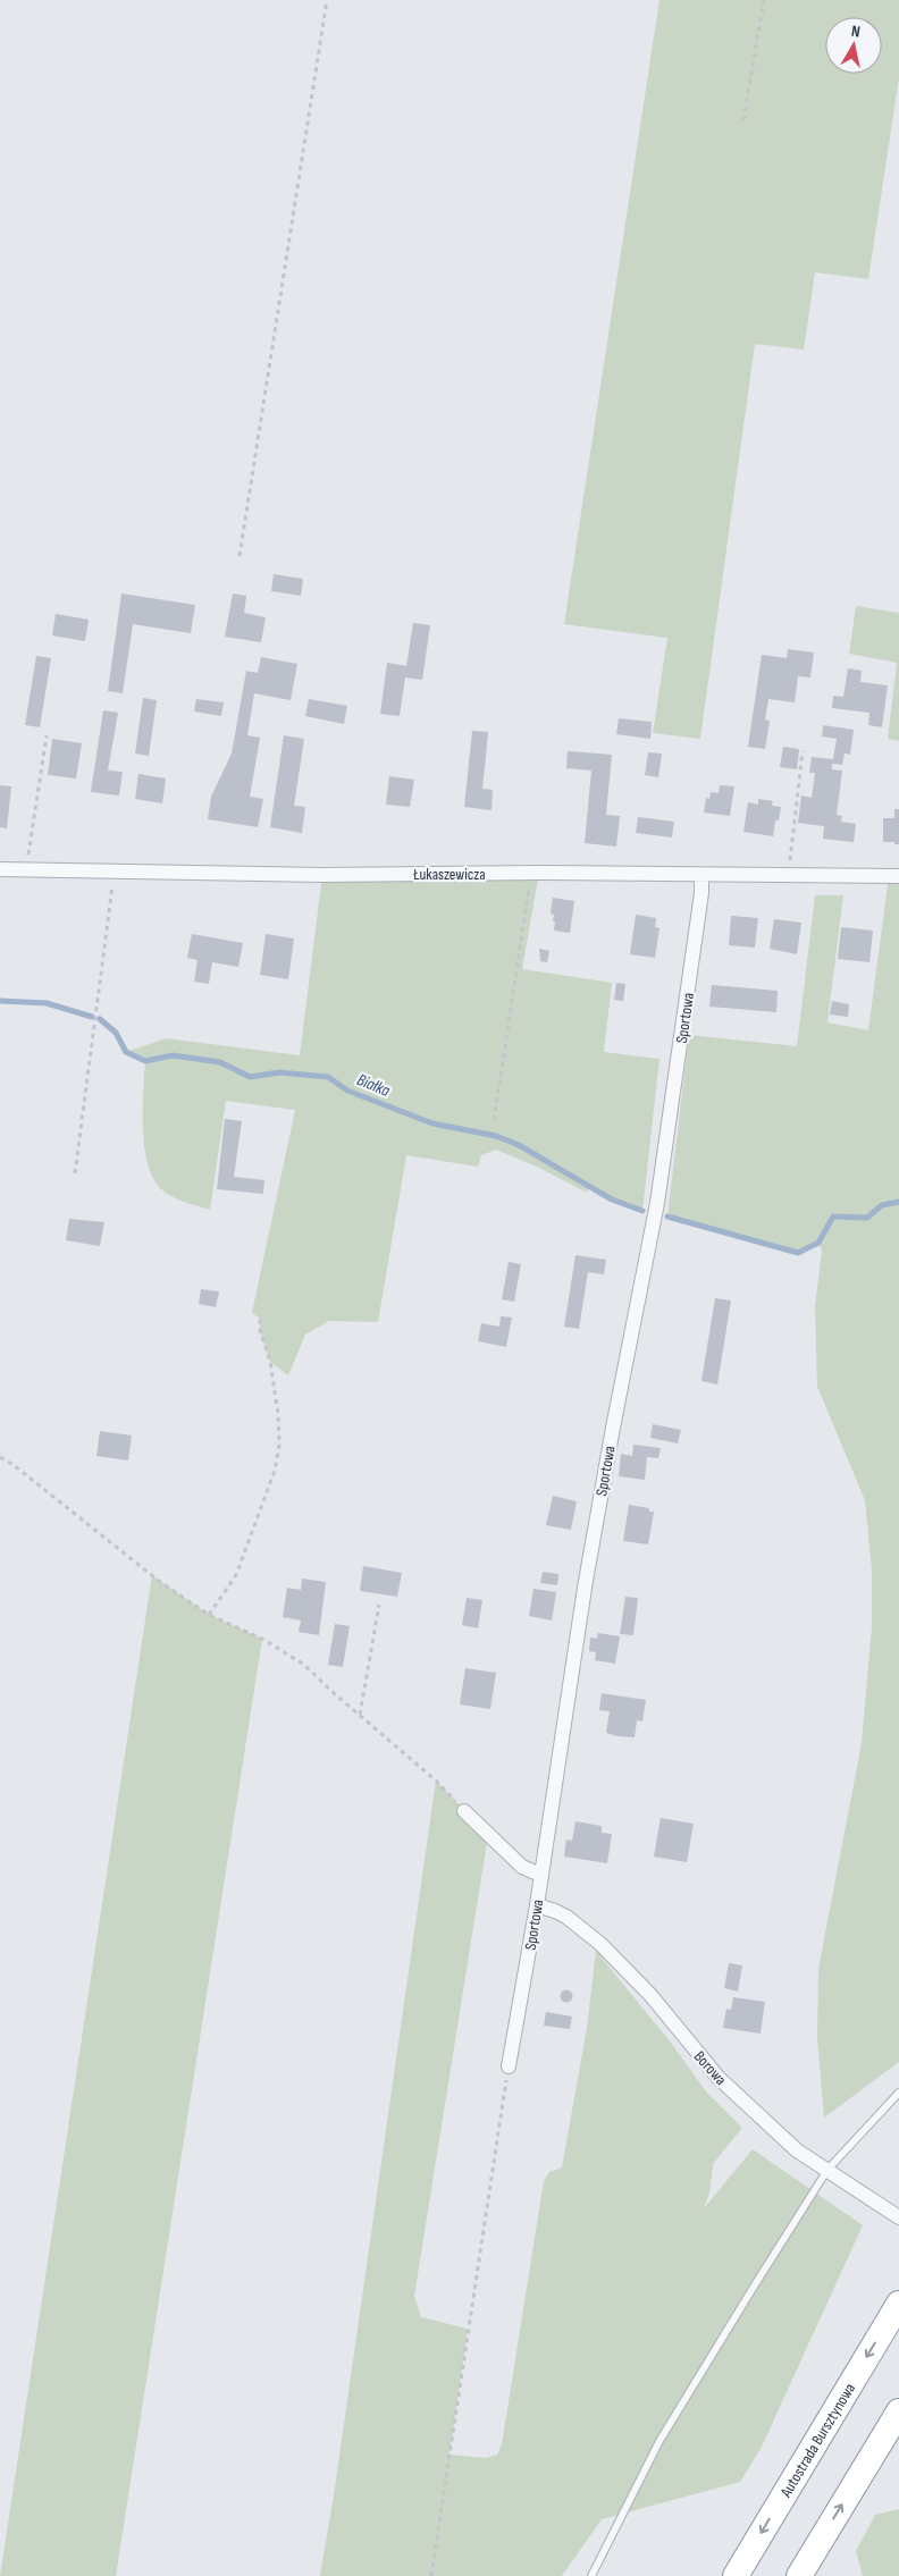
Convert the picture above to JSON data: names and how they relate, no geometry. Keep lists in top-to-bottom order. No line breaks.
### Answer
{"streets":{"highway":["Autostrada Bursztynowa"],"street":["Łukaszewicza","Sportowa","Borowa"]},"crossings":[["Łukaszewicza","Sportowa"],["Sportowa","Borowa"]],"water":["Białka"],"north":"top"}
